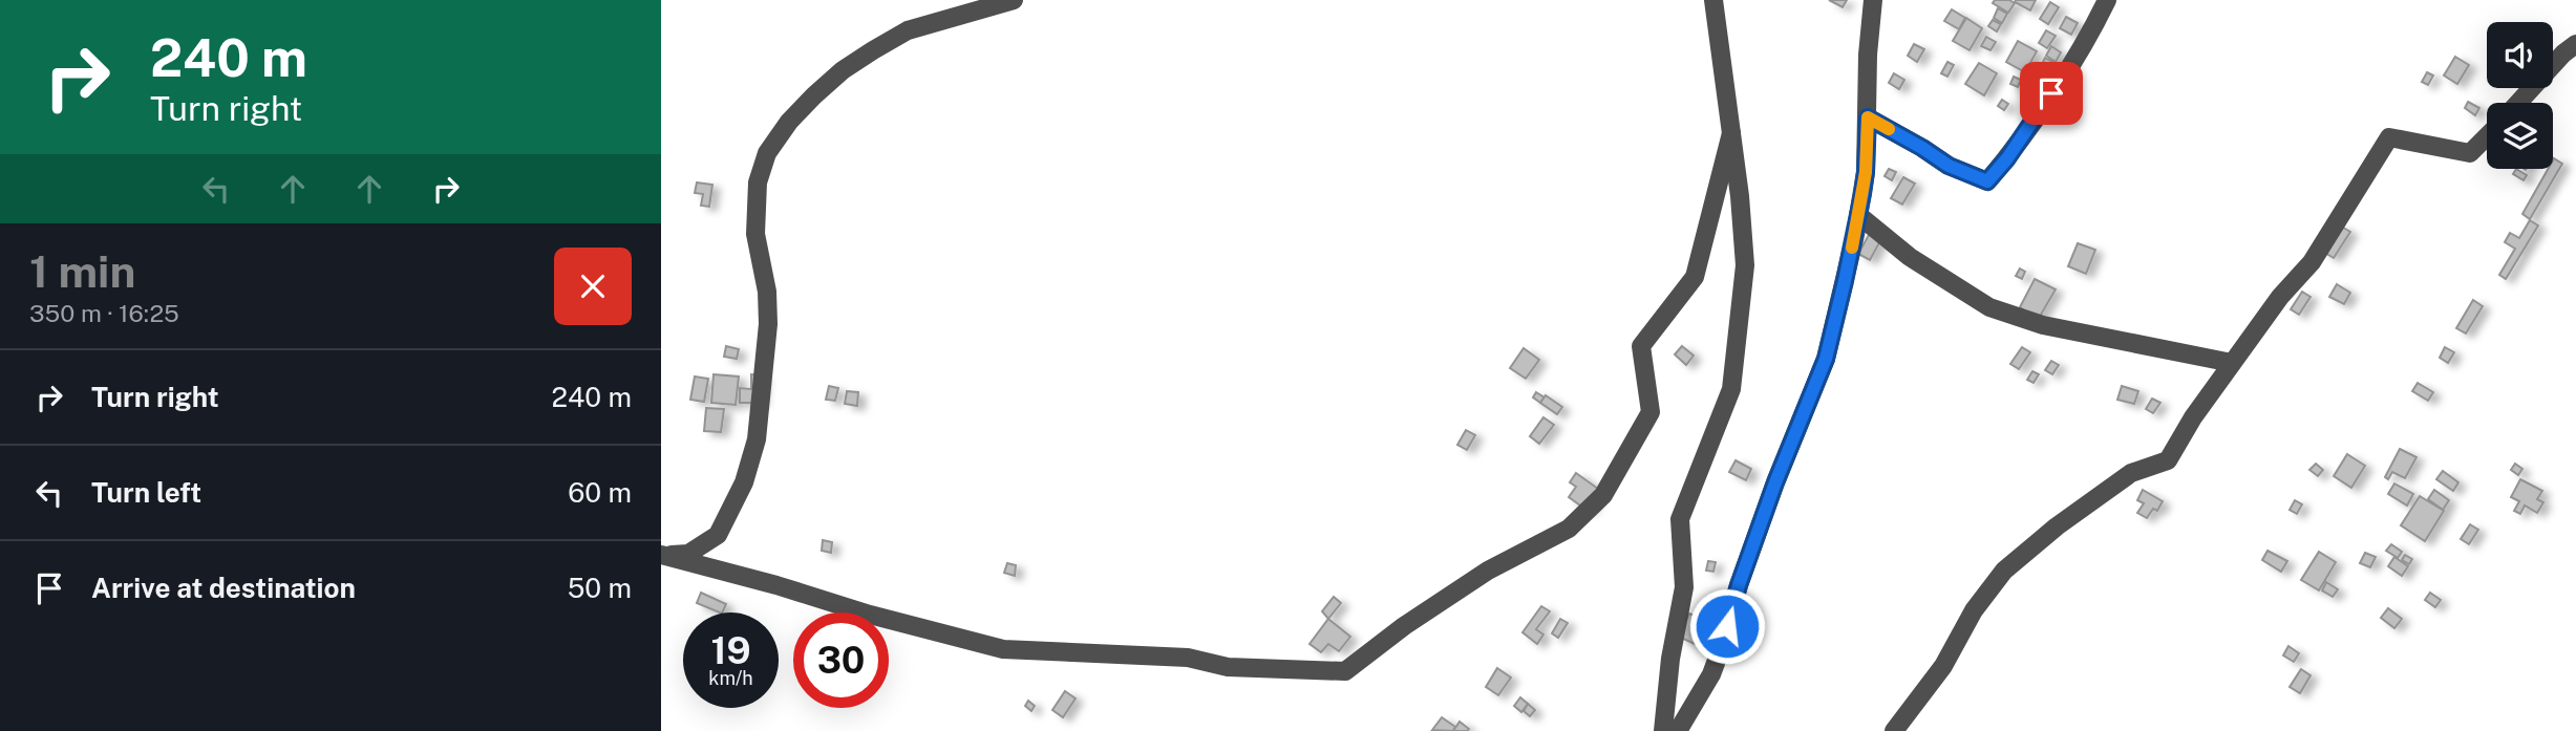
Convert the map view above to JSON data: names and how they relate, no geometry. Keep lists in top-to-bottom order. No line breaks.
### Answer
{"page":{"turn":["240 m","Turn right"],"heading":["1 min","350 m · 16:25"],"list":[{"name":"Turn right","value":"240 m"},{"name":"Turn left","value":"60 m"},{"name":"Arrive at destination","value":"50 m"}],"speed":"19 km/h","limit":"30"}}
